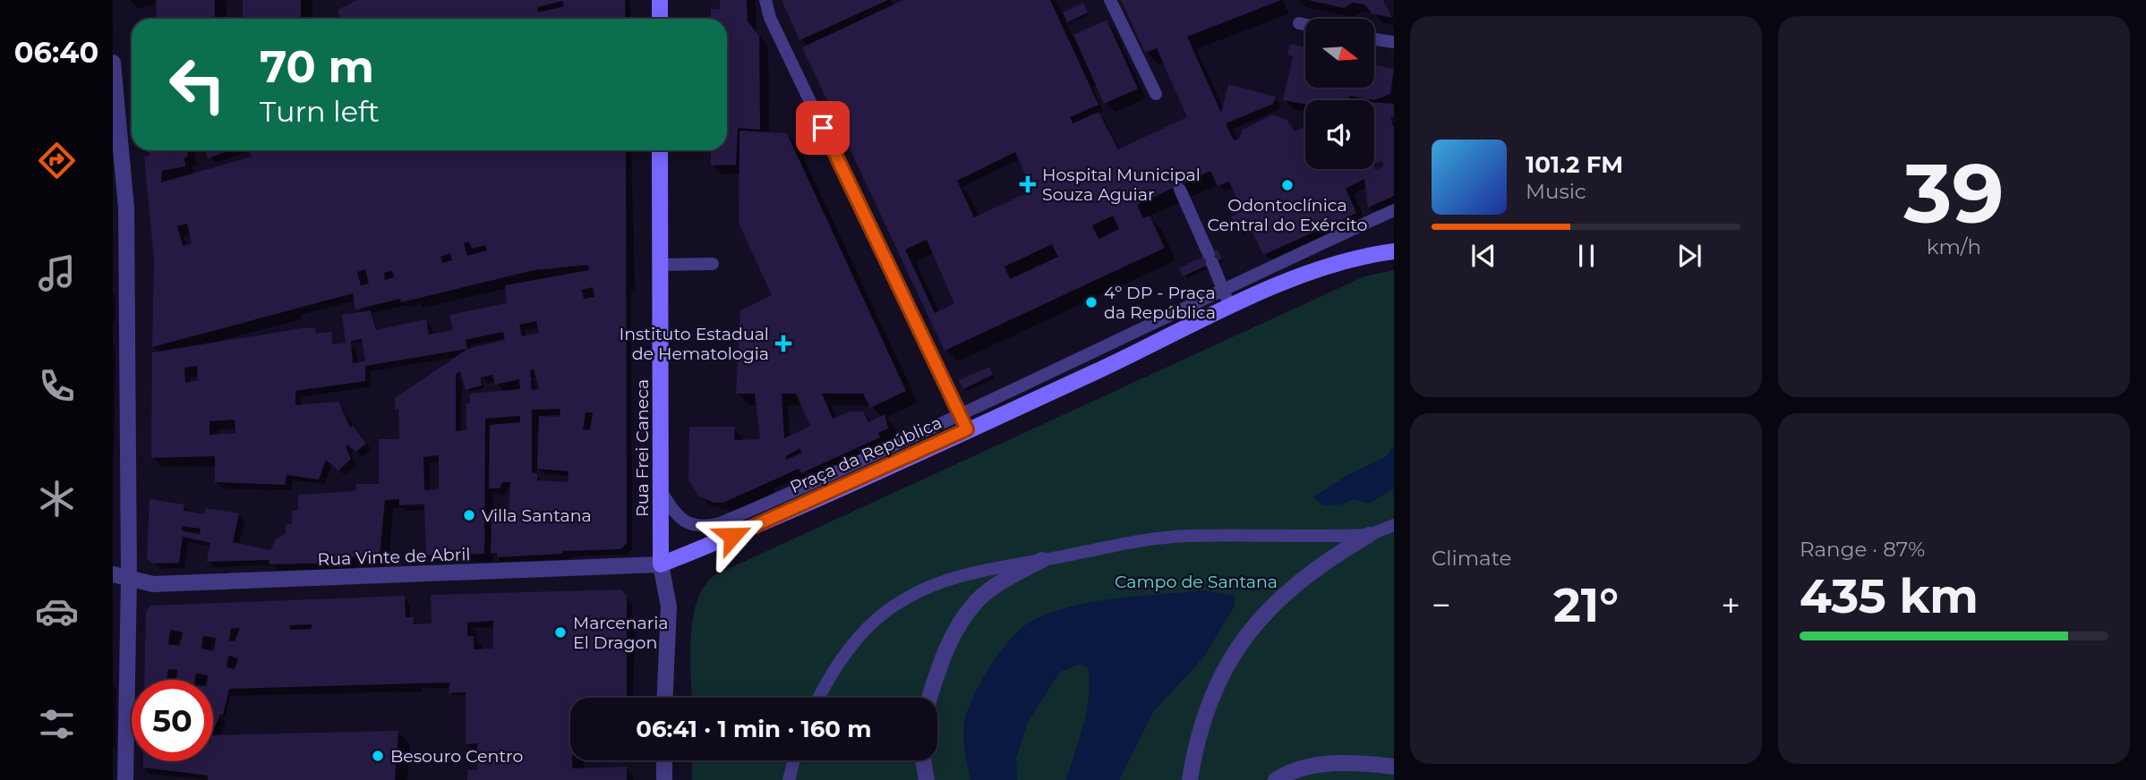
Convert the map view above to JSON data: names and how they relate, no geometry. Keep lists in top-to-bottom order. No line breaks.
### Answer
{"streets":{"main road":["Rua Frei Caneca","Praça da República"],"street":["Rua Vinte de Abril"]},"crossings":[["Rua Frei Caneca","Praça da República"],["Rua Frei Caneca","Rua Vinte de Abril"],["Praça da República","Rua Vinte de Abril"]],"parks":["Campo de Santana"],"places":{"health":["Hospital Municipal Souza Aguiar","Instituto Estadual de Hematologia"],"other":["Odontoclínica Central do Exército","4º DP - Praça da República","Villa Santana","Marcenaria El Dragon","Besouro Centro"]},"north":"right","page":{"tabs":"06:40","tile":[["39","km/h"],"Climate",["Range · 87%","435 km"]],"turn":["70 m","Turn left"],"song":["101.2 FM","Music"],"heat":["−","21°","+"],"limit":"50","trip":"06:41 · 1 min · 160 m"}}
